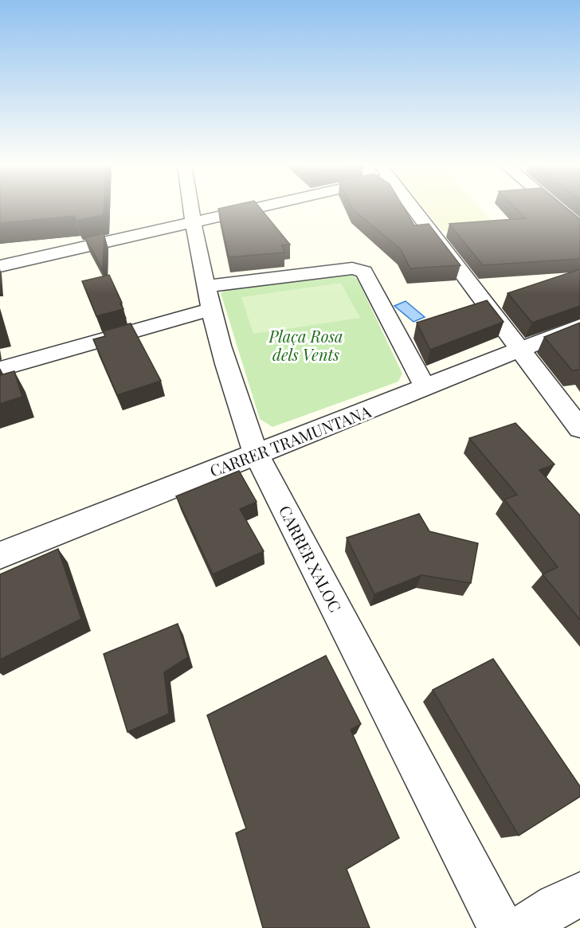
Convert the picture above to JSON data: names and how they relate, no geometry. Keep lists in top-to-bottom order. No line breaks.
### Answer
{"streets":{"street":["CARRER TRAMUNTANA","CARRER XALOC"]},"crossings":[["CARRER TRAMUNTANA","CARRER XALOC"]],"parks":["Plaça Rosa dels Vents"]}
